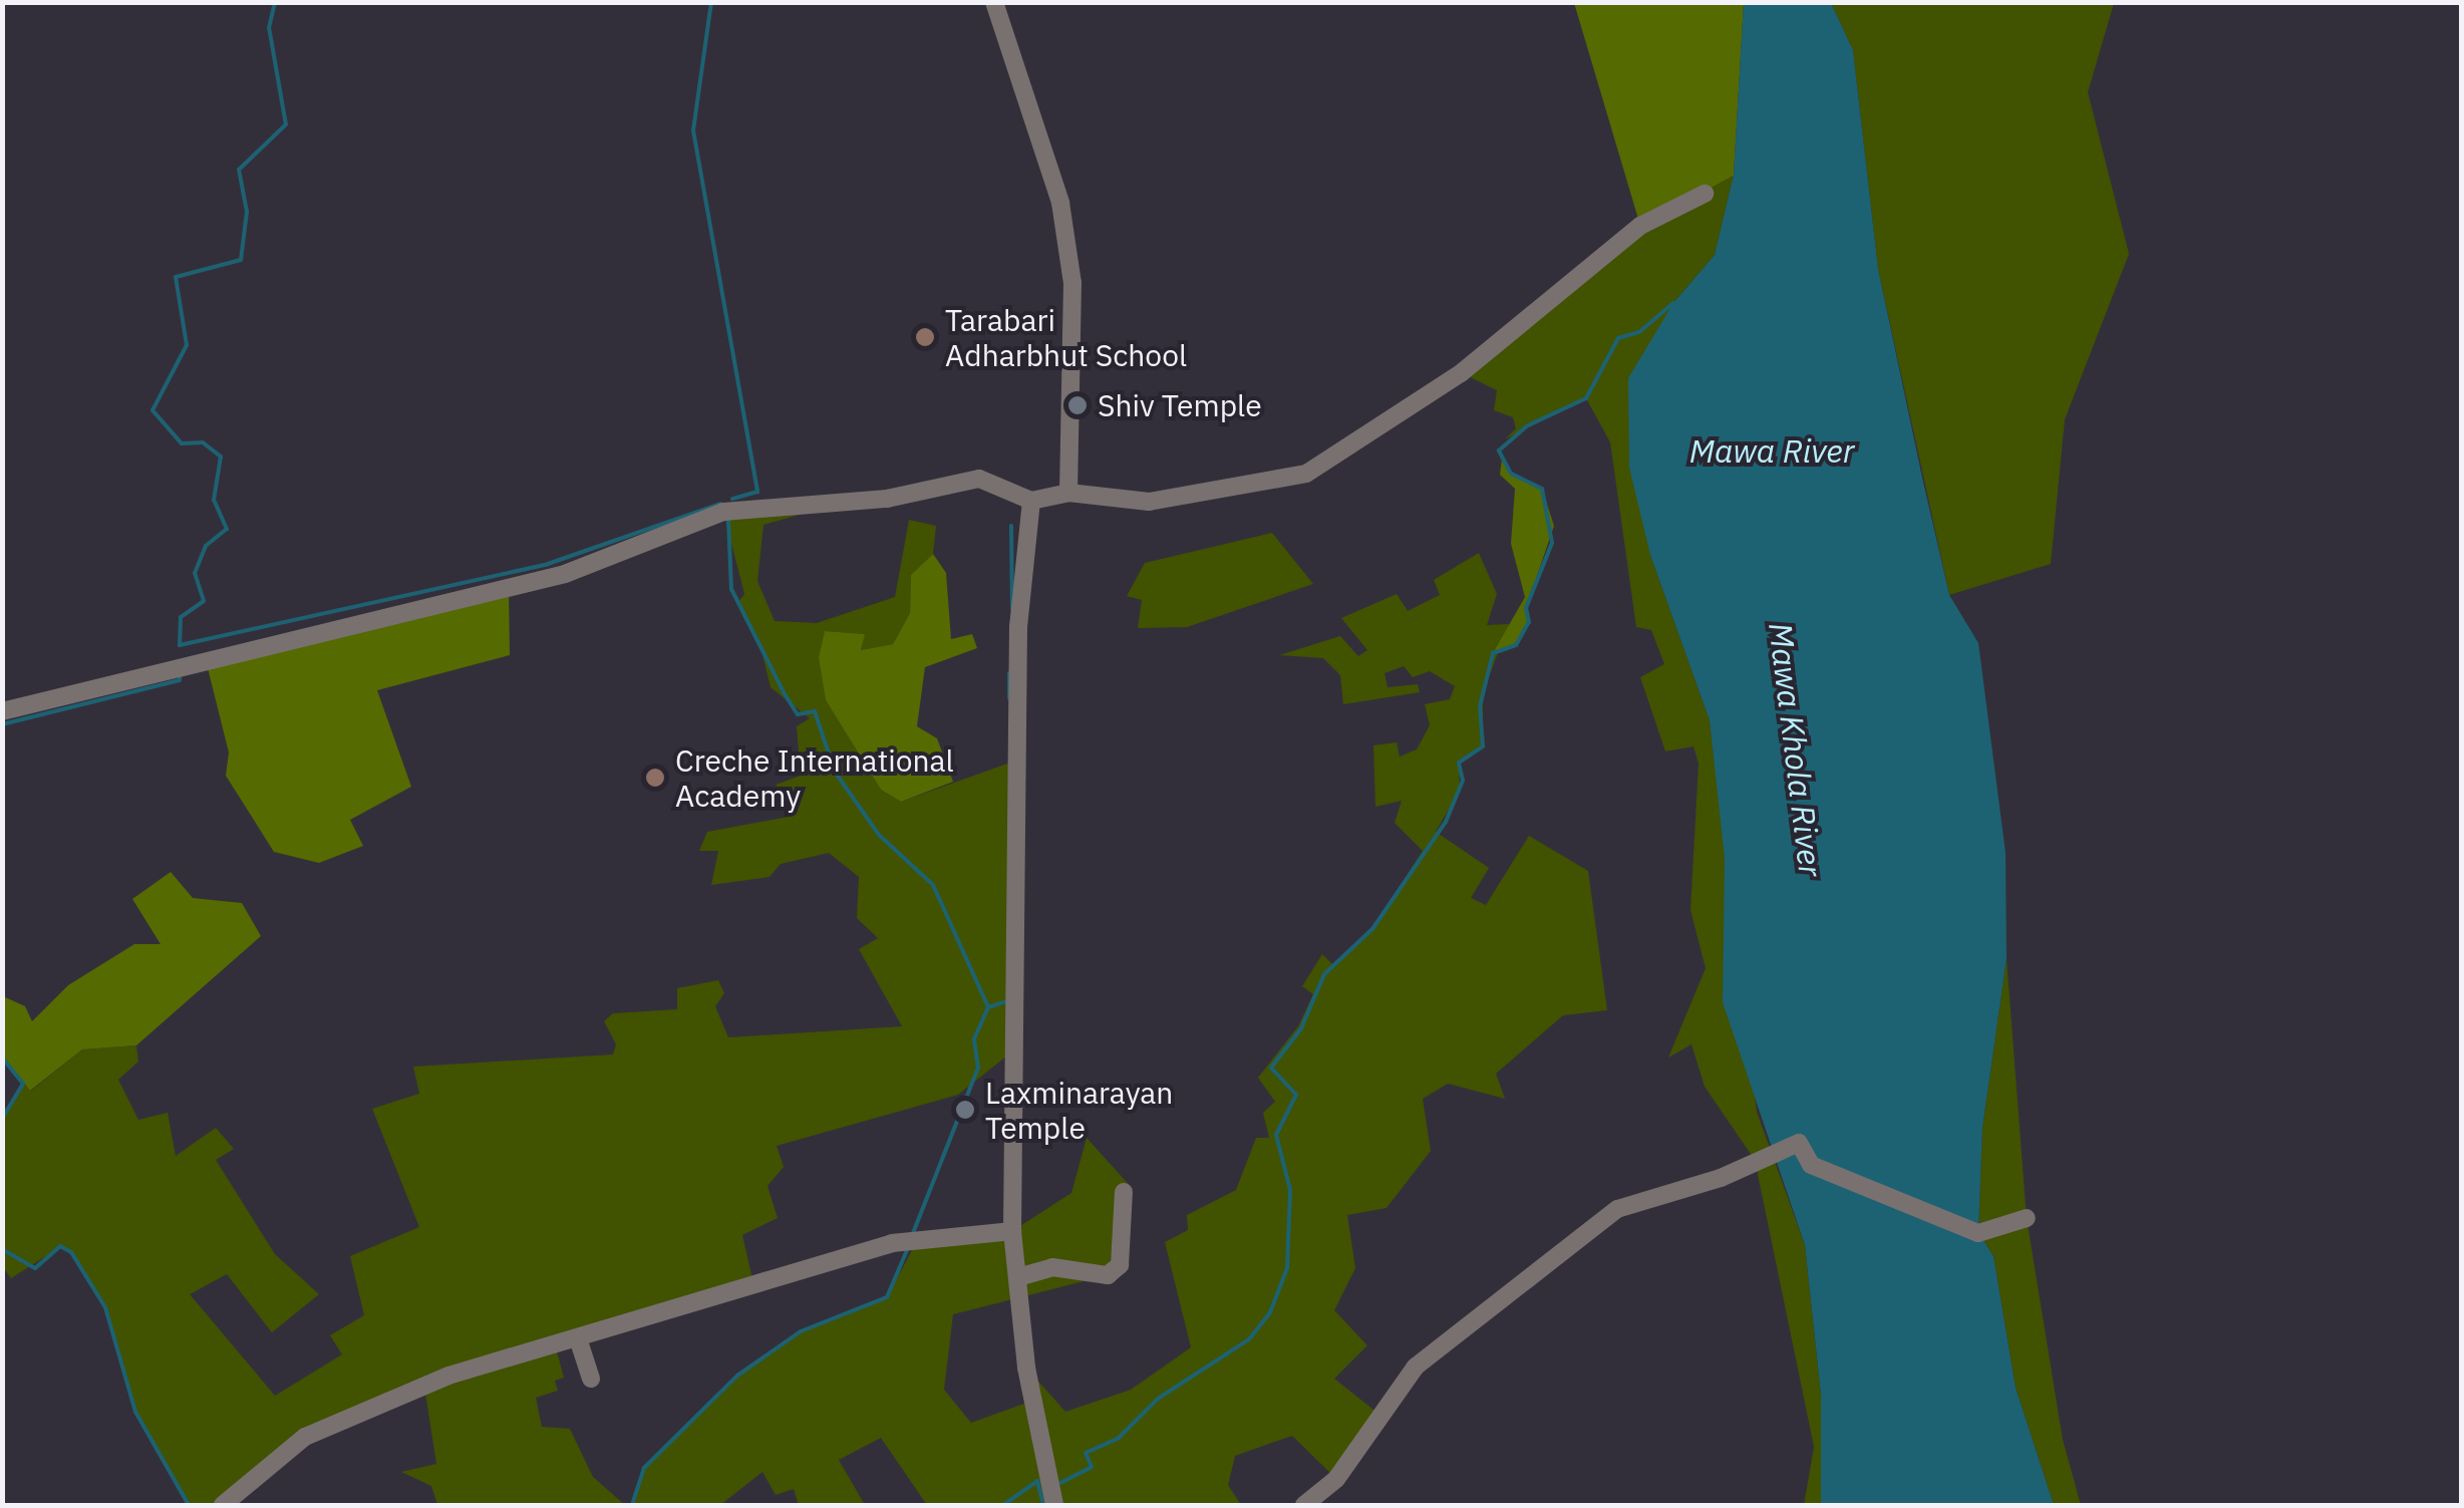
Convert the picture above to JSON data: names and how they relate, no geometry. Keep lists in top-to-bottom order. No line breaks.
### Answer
{"water":["Mawa River","Mawa Khola River"],"places":["Tarabari Adharbhut School","Shiv Temple","Creche International Academy","Laxminarayan Temple"]}
